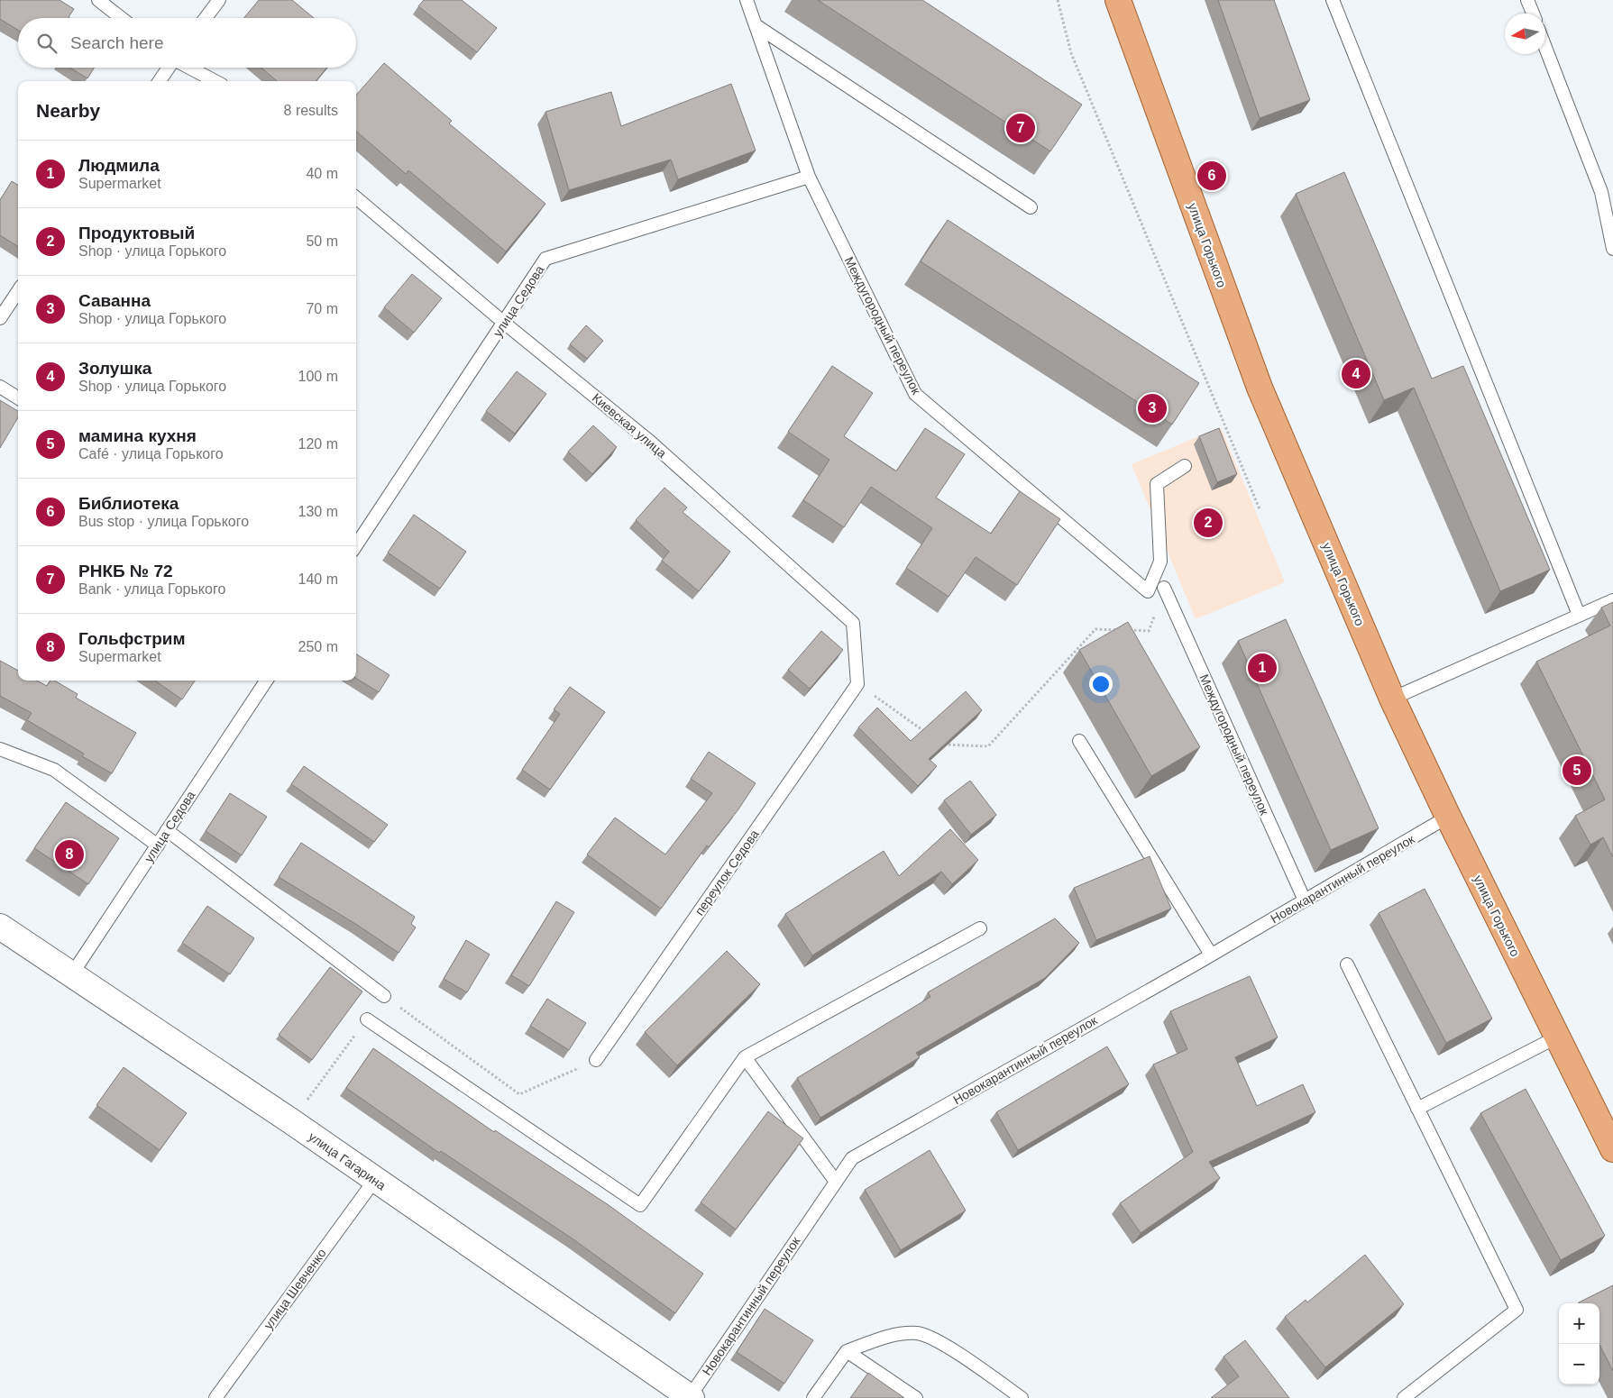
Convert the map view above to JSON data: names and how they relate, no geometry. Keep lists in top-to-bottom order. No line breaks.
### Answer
{"streets":{"main road":["улица Горького","улица Гагарина"],"lane":["улица Седова","Междугородный переулок","Киевская улица","переулок Седова","Новокарантинный переулок","улица Шевченко"]},"crossings":[["улица Горького","Новокарантинный переулок"],["улица Седова","Междугородный переулок"],["улица Седова","Киевская улица"],["улица Седова","улица Гагарина"],["Междугородный переулок","Новокарантинный переулок"],["Киевская улица","переулок Седова"],["Новокарантинный переулок","улица Гагарина"],["улица Гагарина","улица Шевченко"]],"north":"left","page":{"search":"Search here","heading":["Nearby","8 results"],"pins":["7","6","4","3","2","1","5","8"],"list":[{"mark":"1","name":"Людмила","note":"Supermarket","value":"40 m"},{"mark":"2","name":"Продуктовый","note":"Shop · улица Горького","value":"50 m"},{"mark":"3","name":"Саванна","note":"Shop · улица Горького","value":"70 m"},{"mark":"4","name":"Золушка","note":"Shop · улица Горького","value":"100 m"},{"mark":"5","name":"мамина кухня","note":"Café · улица Горького","value":"120 m"},{"mark":"6","name":"Библиотека","note":"Bus stop · улица Горького","value":"130 m"},{"mark":"7","name":"РНКБ № 72","note":"Bank · улица Горького","value":"140 m"},{"mark":"8","name":"Гольфстрим","note":"Supermarket","value":"250 m"}],"map_buttons":["+","−"]}}
